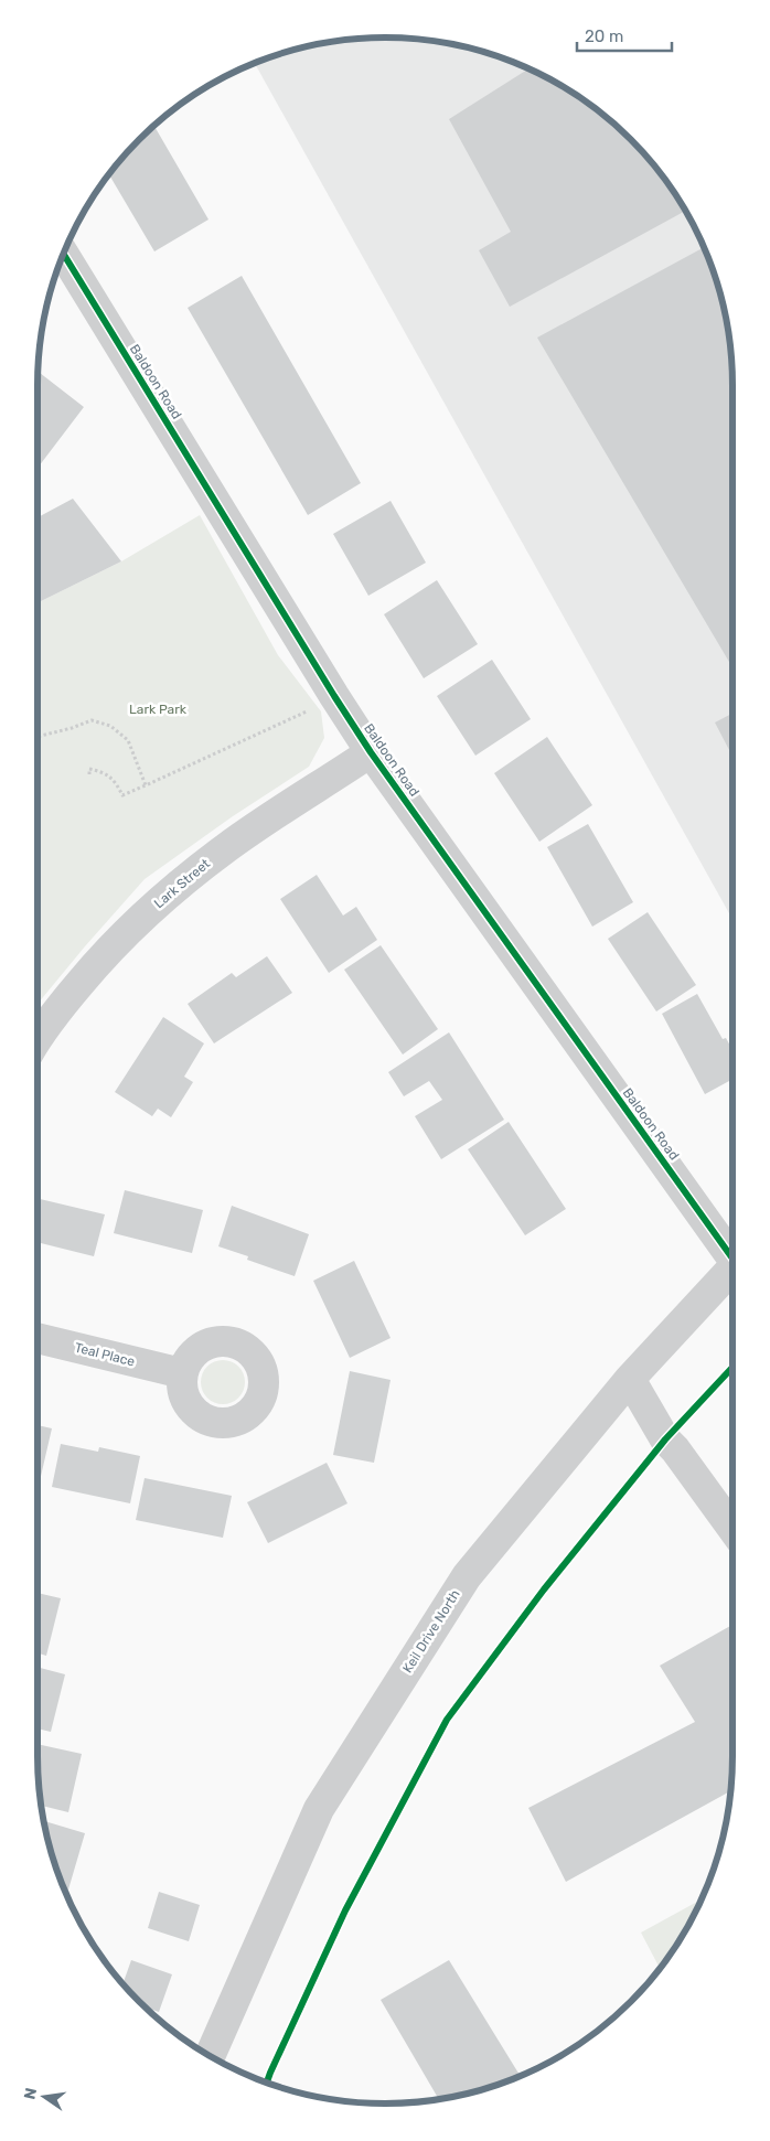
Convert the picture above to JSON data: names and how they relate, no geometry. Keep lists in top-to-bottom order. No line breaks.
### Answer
{"streets":{"street":["Baldoon Road","Lark Street","Teal Place","Keil Drive North"]},"crossings":[["Baldoon Road","Lark Street"]],"parks":["Lark Park"],"scale_bar":"20 m","north":"left"}
